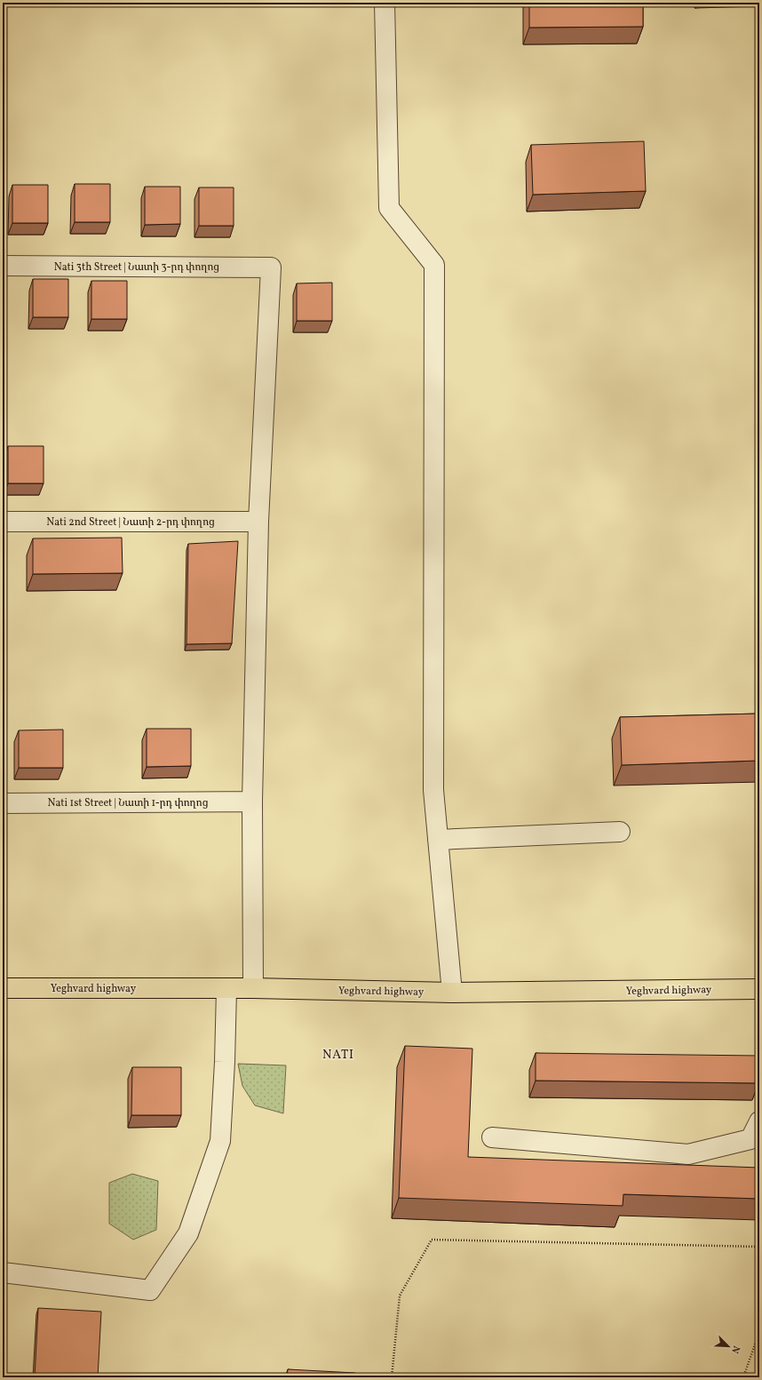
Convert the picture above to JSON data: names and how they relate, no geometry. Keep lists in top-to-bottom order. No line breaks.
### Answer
{"streets":{"main road":["Yeghvard highway"],"street":["Nati 3th Street | Նատի 3-րդ փողոց","Nati 2nd Street | Նատի 2-րդ փողոց","Nati 1st Street | Նատի 1-րդ փողոց"]},"crossings":[["Nati 3th Street | Նատի 3-րդ փողոց","Nati 2nd Street | Նատի 2-րդ փողոց"]],"districts":["NATI"],"north":"bottom right"}
